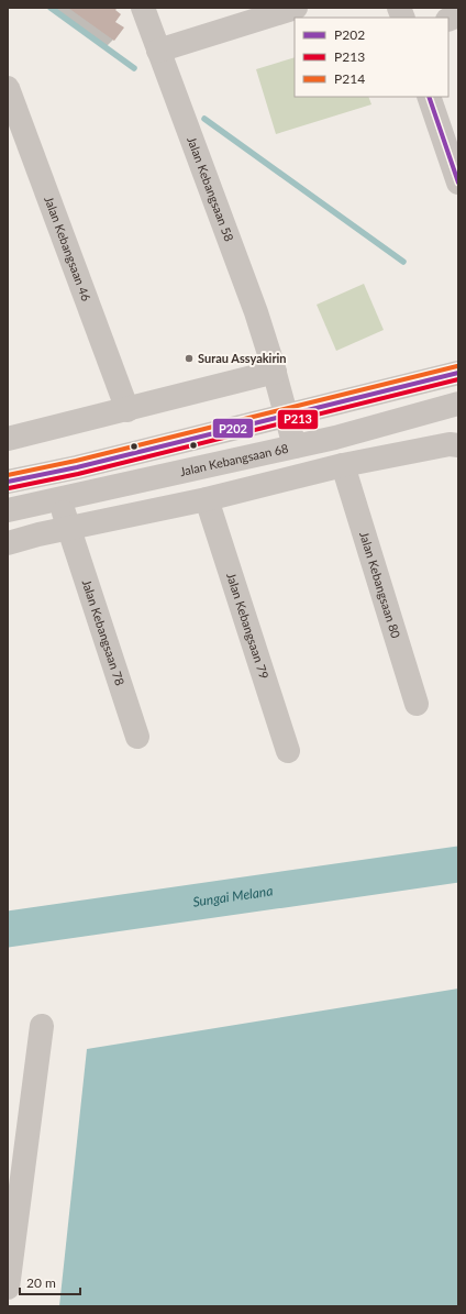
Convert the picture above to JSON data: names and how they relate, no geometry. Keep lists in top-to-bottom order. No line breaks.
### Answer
{"streets":{"street":["Jalan Kebangsaan 58","Jalan Kebangsaan 46","Jalan Kebangsaan 68","Jalan Kebangsaan 80","Jalan Kebangsaan 79","Jalan Kebangsaan 78"]},"crossings":[["Jalan Kebangsaan 58","Jalan Kebangsaan 68"],["Jalan Kebangsaan 68","Jalan Kebangsaan 78"]],"water":["Sungai Melana"],"places":["Surau Assyakirin"],"lines":["transit line P202","transit line P214","transit line P213"],"legend":["P202","P213","P214"],"scale_bar":"20 m"}
